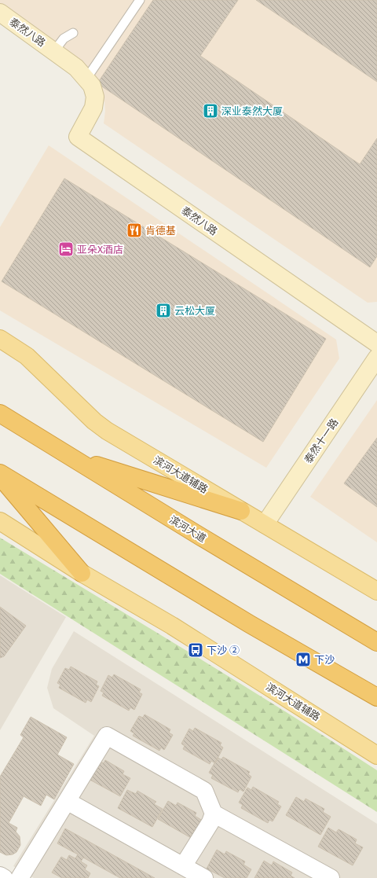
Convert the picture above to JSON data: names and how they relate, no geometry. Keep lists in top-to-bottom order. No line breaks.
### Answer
{"streets":{"highway":["滨河大道"],"main road":["滨河大道辅路"],"street":["泰然八路","泰然十一路"]},"crossings":[["泰然十一路","滨河大道辅路"]],"places":{"building":["深业泰然大厦","云松大厦"],"restaurant":["肯德基"],"hotel":["亚朵X酒店"],"bus stop":["下沙 ②"],"metro station":["下沙"]}}
